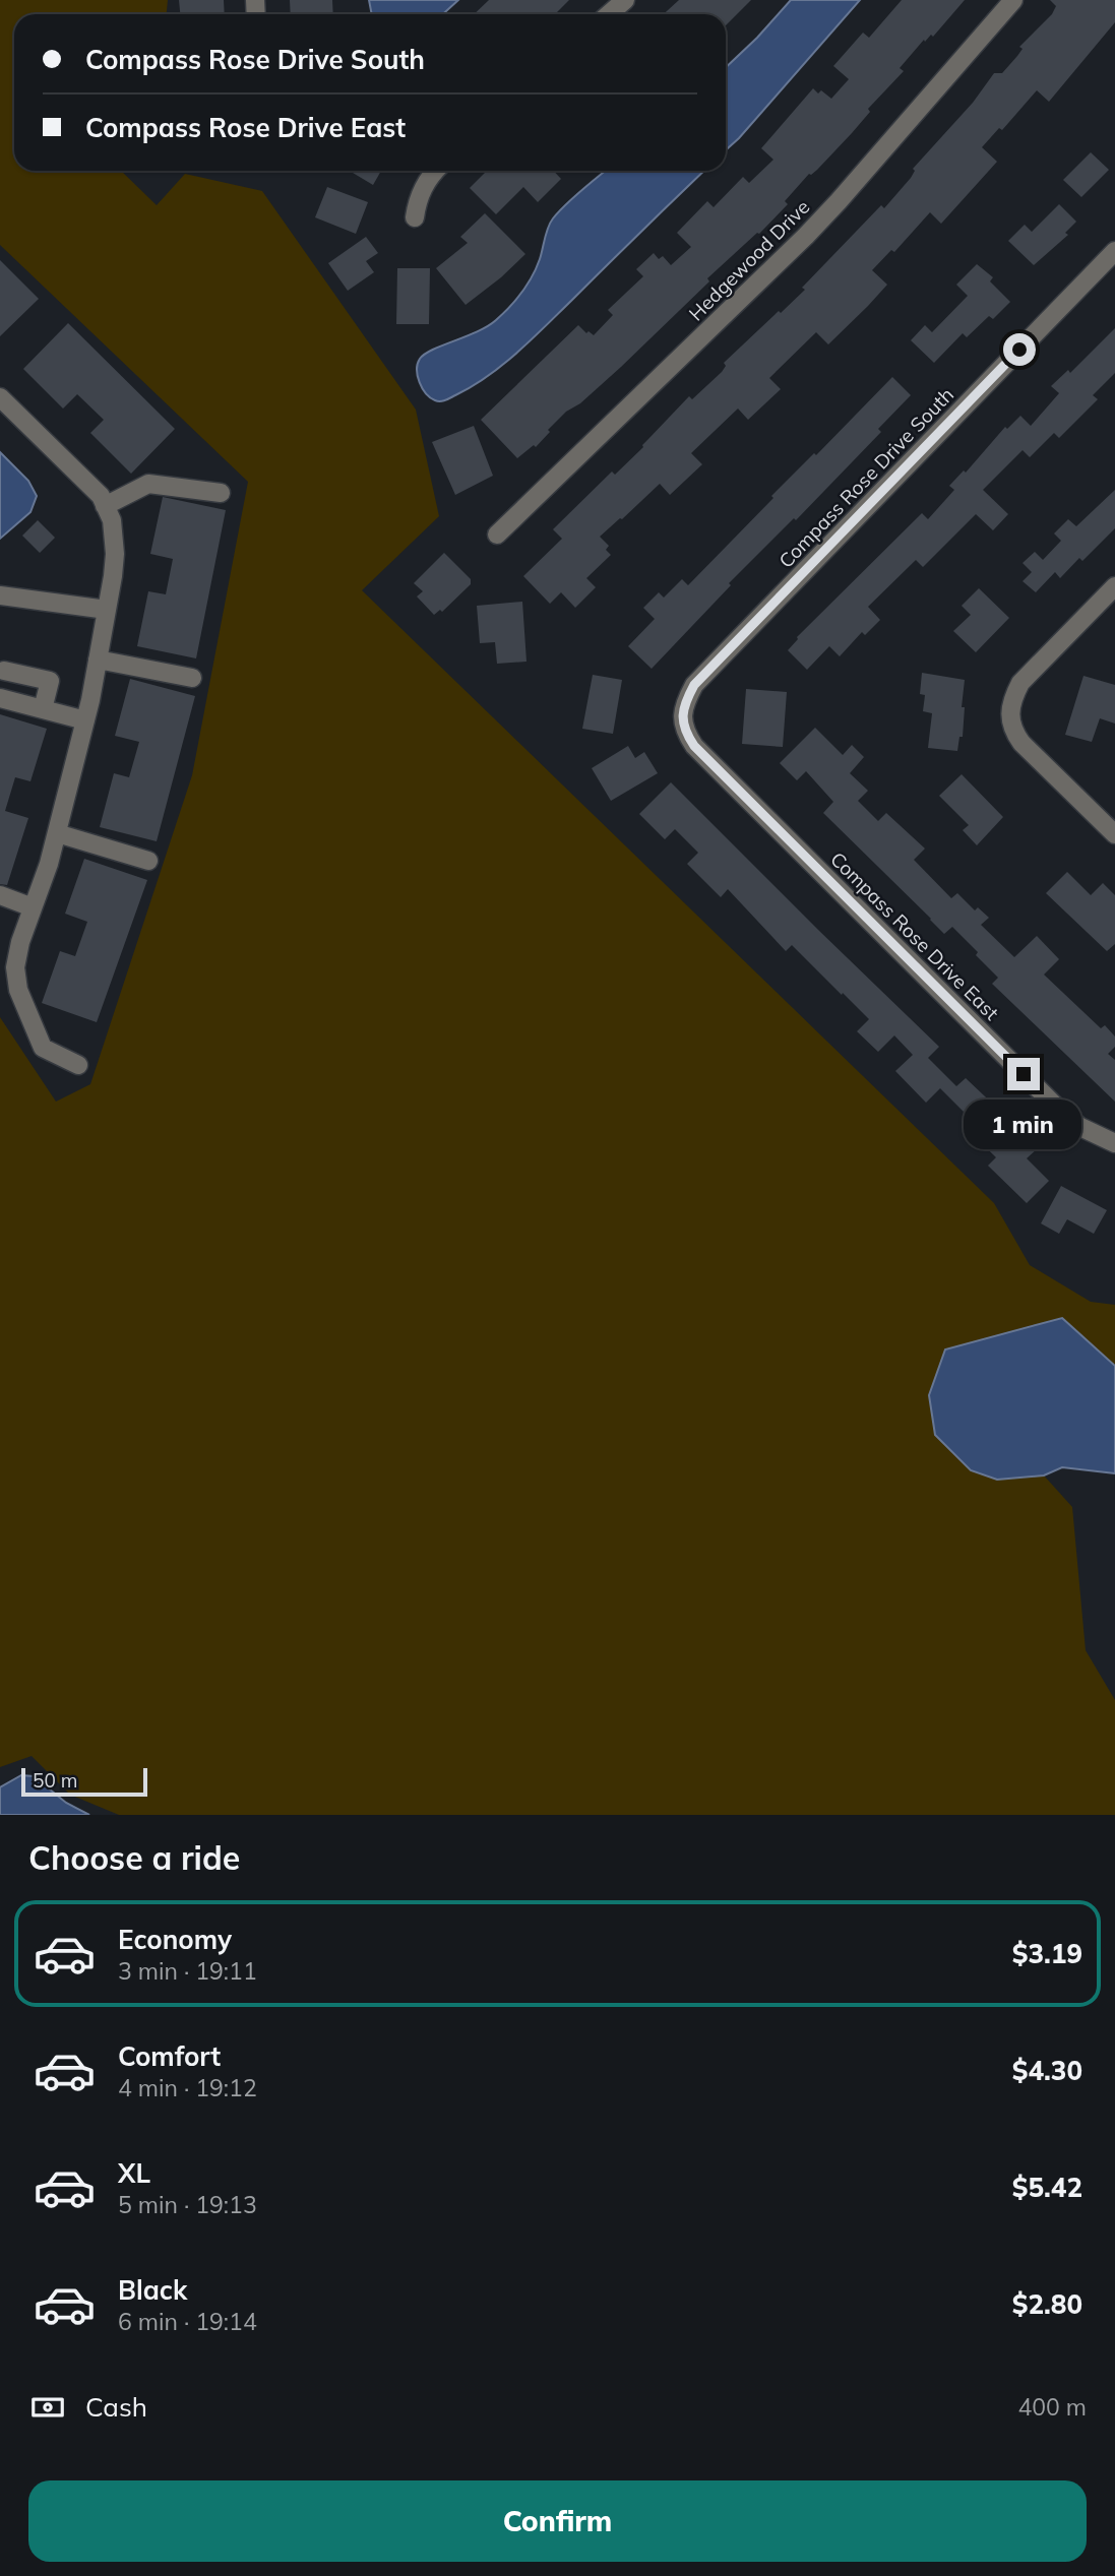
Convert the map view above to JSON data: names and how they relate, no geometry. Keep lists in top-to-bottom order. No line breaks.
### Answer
{"streets":{"street":["Hedgewood Drive","Compass Rose Drive South","Compass Rose Drive East"]},"crossings":[["Compass Rose Drive South","Compass Rose Drive East"]],"scale_bar":"50 m","page":{"banner":["Compass Rose Drive South","Compass Rose Drive East"],"bubble":"1 min","scale":"50 m","heading":"Choose a ride","list":[{"name":"Economy","note":"3 min · 19:11","value":"$3.19"},{"name":"Comfort","note":"4 min · 19:12","value":"$4.30"},{"name":"XL","note":"5 min · 19:13","value":"$5.42"},{"name":"Black","note":"6 min · 19:14","value":"$2.80"}],"pay":["Cash","400 m"],"buttons":"Confirm"}}
